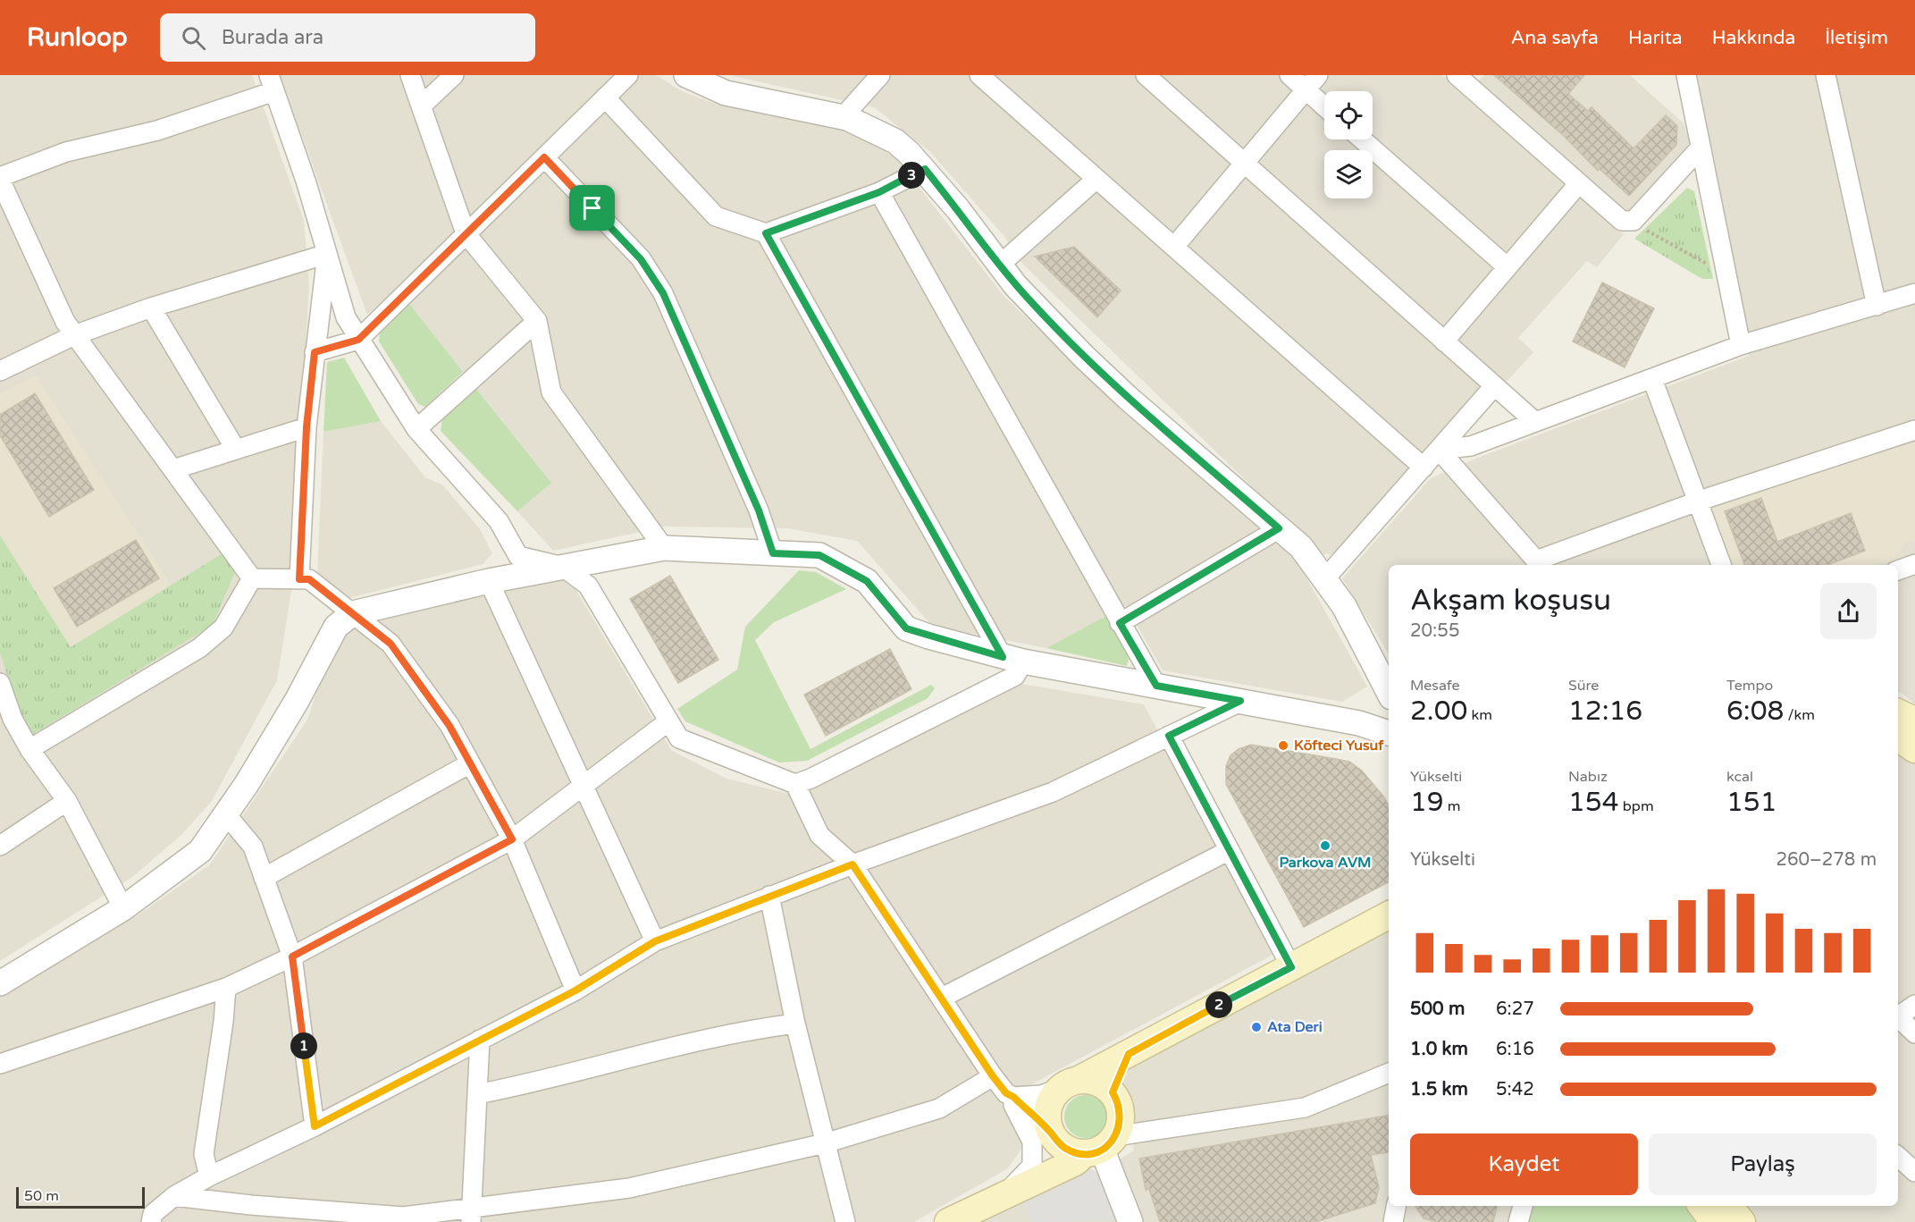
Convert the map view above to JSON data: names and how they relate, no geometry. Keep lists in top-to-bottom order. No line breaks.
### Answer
{"places":["Köfteci Yusuf","Parkova AVM","Ata Deri"],"scale_bar":"50 m","page":{"header":"Runloop","search":"Burada ara","nav":["Ana sayfa","Harita","Hakkında","İletişim"],"pins":["3","2","1"],"heading":["Akşam koşusu","20:55"],"stats":[["Mesafe","2.00 km"],["Süre","12:16"],["Tempo","6:08 /km"],["Yükselti","19 m"],["Nabız","154 bpm"],["kcal","151"]],"chart":["Yükselti","260–278 m"],"list":[{"name":"500 m","note":"6:27"},{"name":"1.0 km","note":"6:16"},{"name":"1.5 km","note":"5:42"}],"buttons":["Kaydet","Paylaş"],"scale":"50 m"}}
